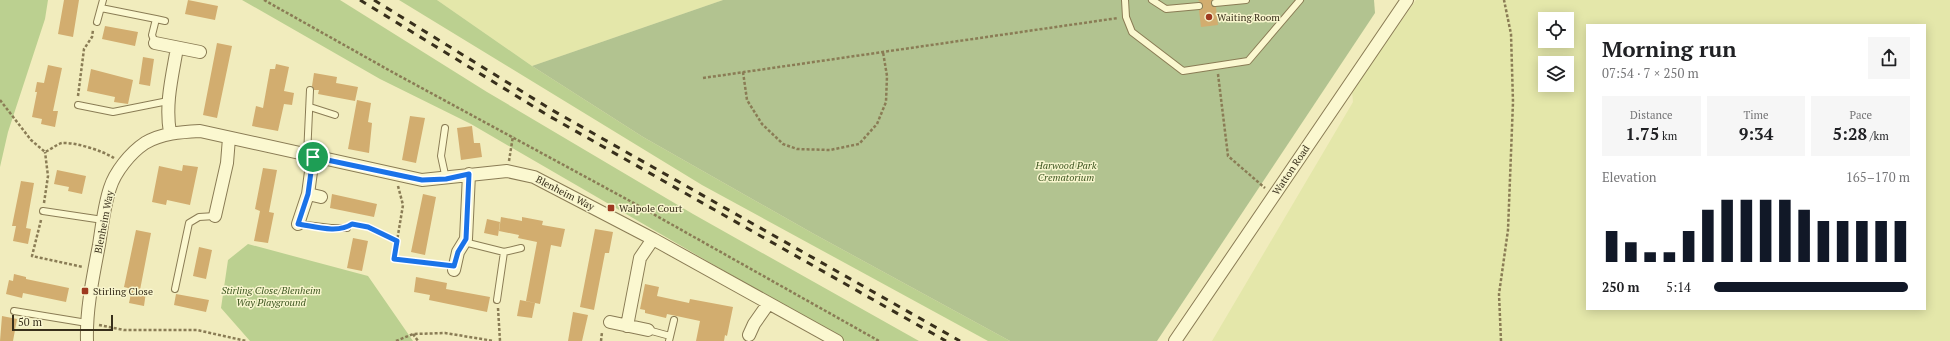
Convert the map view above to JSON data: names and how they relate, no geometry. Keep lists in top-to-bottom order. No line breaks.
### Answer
{"streets":{"street":["Watton Road","Blenheim Way"]},"parks":["Harwood Park Crematorium","Stirling Close/Blenheim Way Playground"],"places":{"other":["Waiting Room"],"transit":["Walpole Court","Stirling Close"]},"scale_bar":"50 m","page":{"heading":["Morning run","07:54 · 7 × 250 m"],"stats":[["Distance","1.75 km"],["Time","9:34"],["Pace","5:28 /km"]],"chart":["Elevation","165–170 m"],"list":[{"name":"250 m","note":"5:14"}],"scale":"50 m"}}
